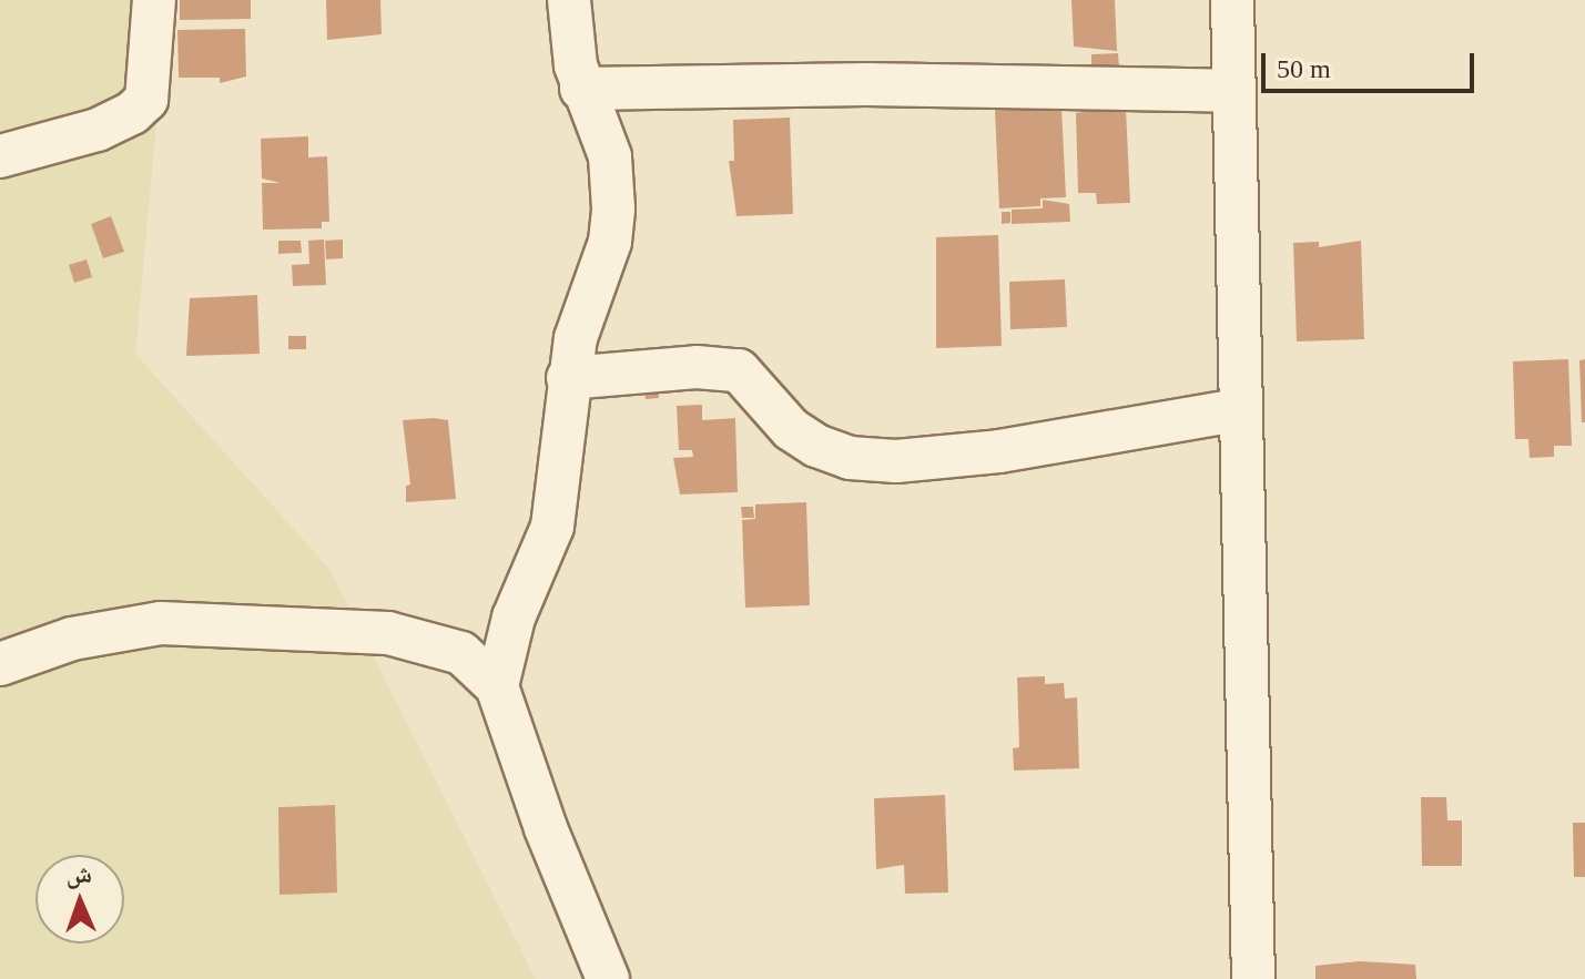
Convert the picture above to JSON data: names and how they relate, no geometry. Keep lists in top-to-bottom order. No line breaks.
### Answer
{"scale_bar":"50 m","north":"top"}
